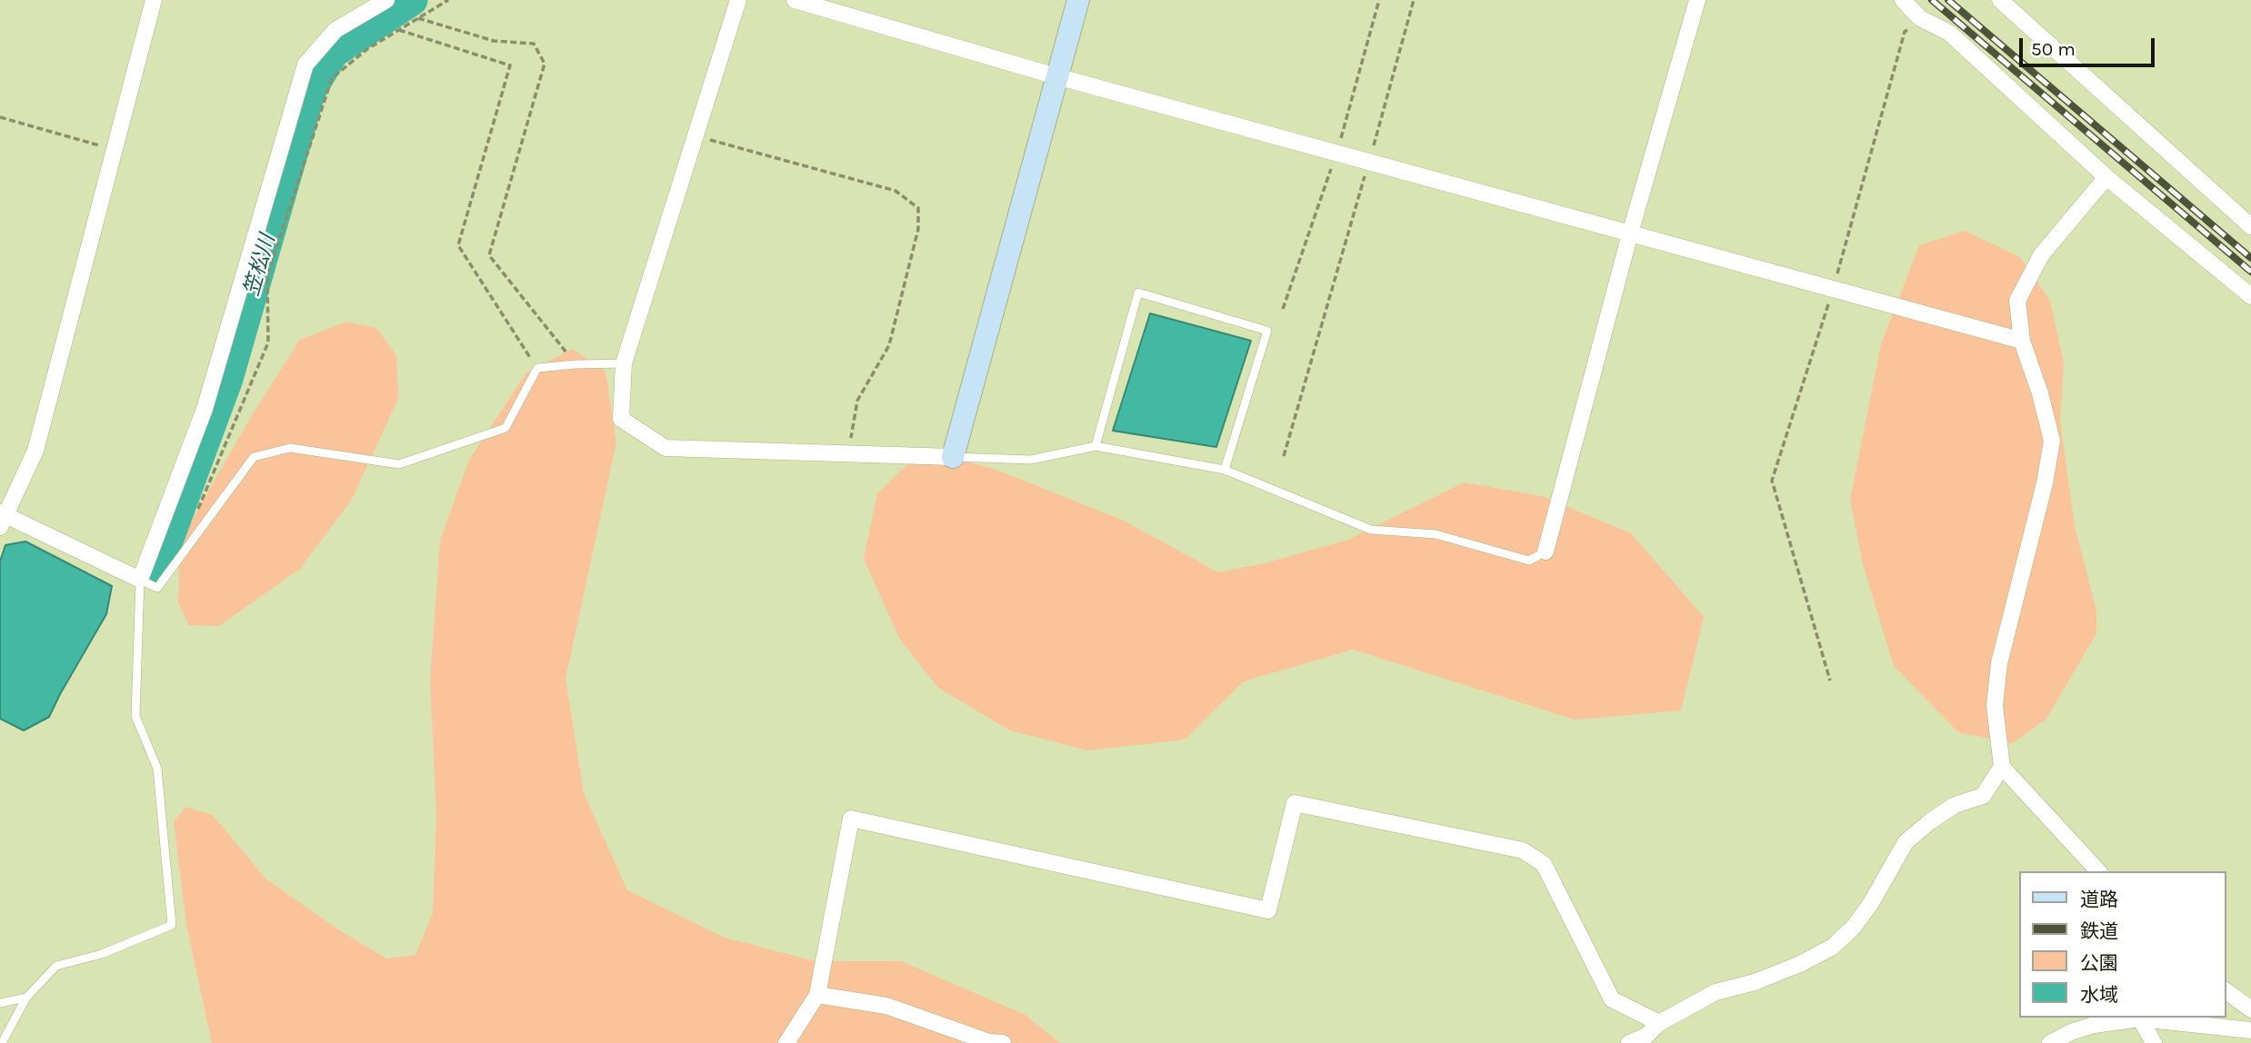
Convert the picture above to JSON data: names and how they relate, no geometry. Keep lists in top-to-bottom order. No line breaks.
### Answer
{"water":["笠松川"],"legend":["道路","鉄道","公園","水域"],"scale_bar":"50 m"}
